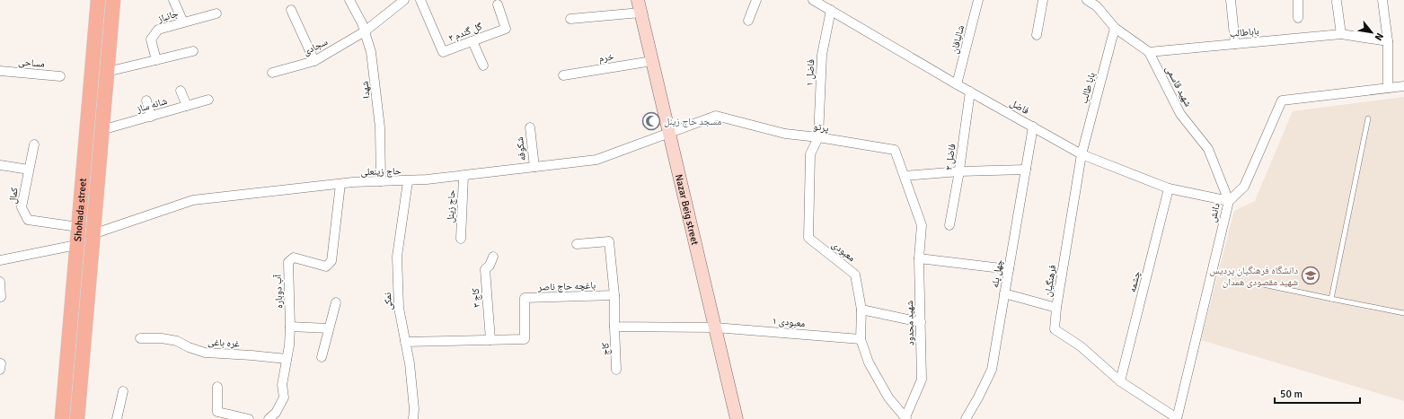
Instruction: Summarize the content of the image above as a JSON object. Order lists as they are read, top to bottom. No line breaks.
{"streets":{"main road":["Shohada street"],"street":["جانباز","گل گندم ۲","باباطالب","شالبافان","سجادی","خرم","مساحی","فاضل ۱","شهید قاسمی","بابا طالب","شهدا","شانه ساز","فاضل","پرتو","شکوفه","فاضل ۲","حاج زینعلی","کمال","حاج زینل","Nazar Beig street","دانش","معبودی","چهل پله","فرهنگیان","چشمه","باغچه حاج ناصر","آب دوباره","کاج ۳","نمکی","معبودی ۱","شهید محدود","غره باغی","کاج"]},"crossings":[["باباطالب","شهید قاسمی"],["شالبافان","فاضل"],["سجادی","شهدا"],["خرم","Nazar Beig street"],["فاضل ۱","فاضل"],["فاضل ۱","پرتو"],["فاضل ۱","معبودی"],["شهید قاسمی","بابا طالب"],["شهید قاسمی","فاضل"],["شهید قاسمی","دانش"],["بابا طالب","فاضل"],["بابا طالب","فرهنگیان"],["شهدا","حاج زینعلی"],["شانه ساز","Shohada street"],["فاضل","فاضل ۲"],["فاضل","دانش"],["فاضل","چهل پله"],["فاضل","فرهنگیان"],["فاضل","چشمه"],["پرتو","حاج زینعلی"],["پرتو","Nazar Beig street"],["پرتو","معبودی"],["پرتو","شهید محدود"],["شکوفه","حاج زینعلی"],["حاج زینعلی","حاج زینل"],["حاج زینعلی","Shohada street"],["حاج زینعلی","Nazar Beig street"],["حاج زینعلی","آب دوباره"],["حاج زینعلی","نمکی"],["کمال","Shohada street"],["Nazar Beig street","معبودی ۱"],["معبودی","معبودی ۱"],["معبودی","شهید محدود"],["فرهنگیان","چشمه"],["باغچه حاج ناصر","کاج ۳"],["باغچه حاج ناصر","نمکی"],["آب دوباره","غره باغی"]],"places":{"mosque":["مسجد حاج زینل"],"school or university":["دانشگاه فرهنگیان پردیس شهید مقصودی همدان"]},"scale_bar":"50 m","north":"bottom right"}
